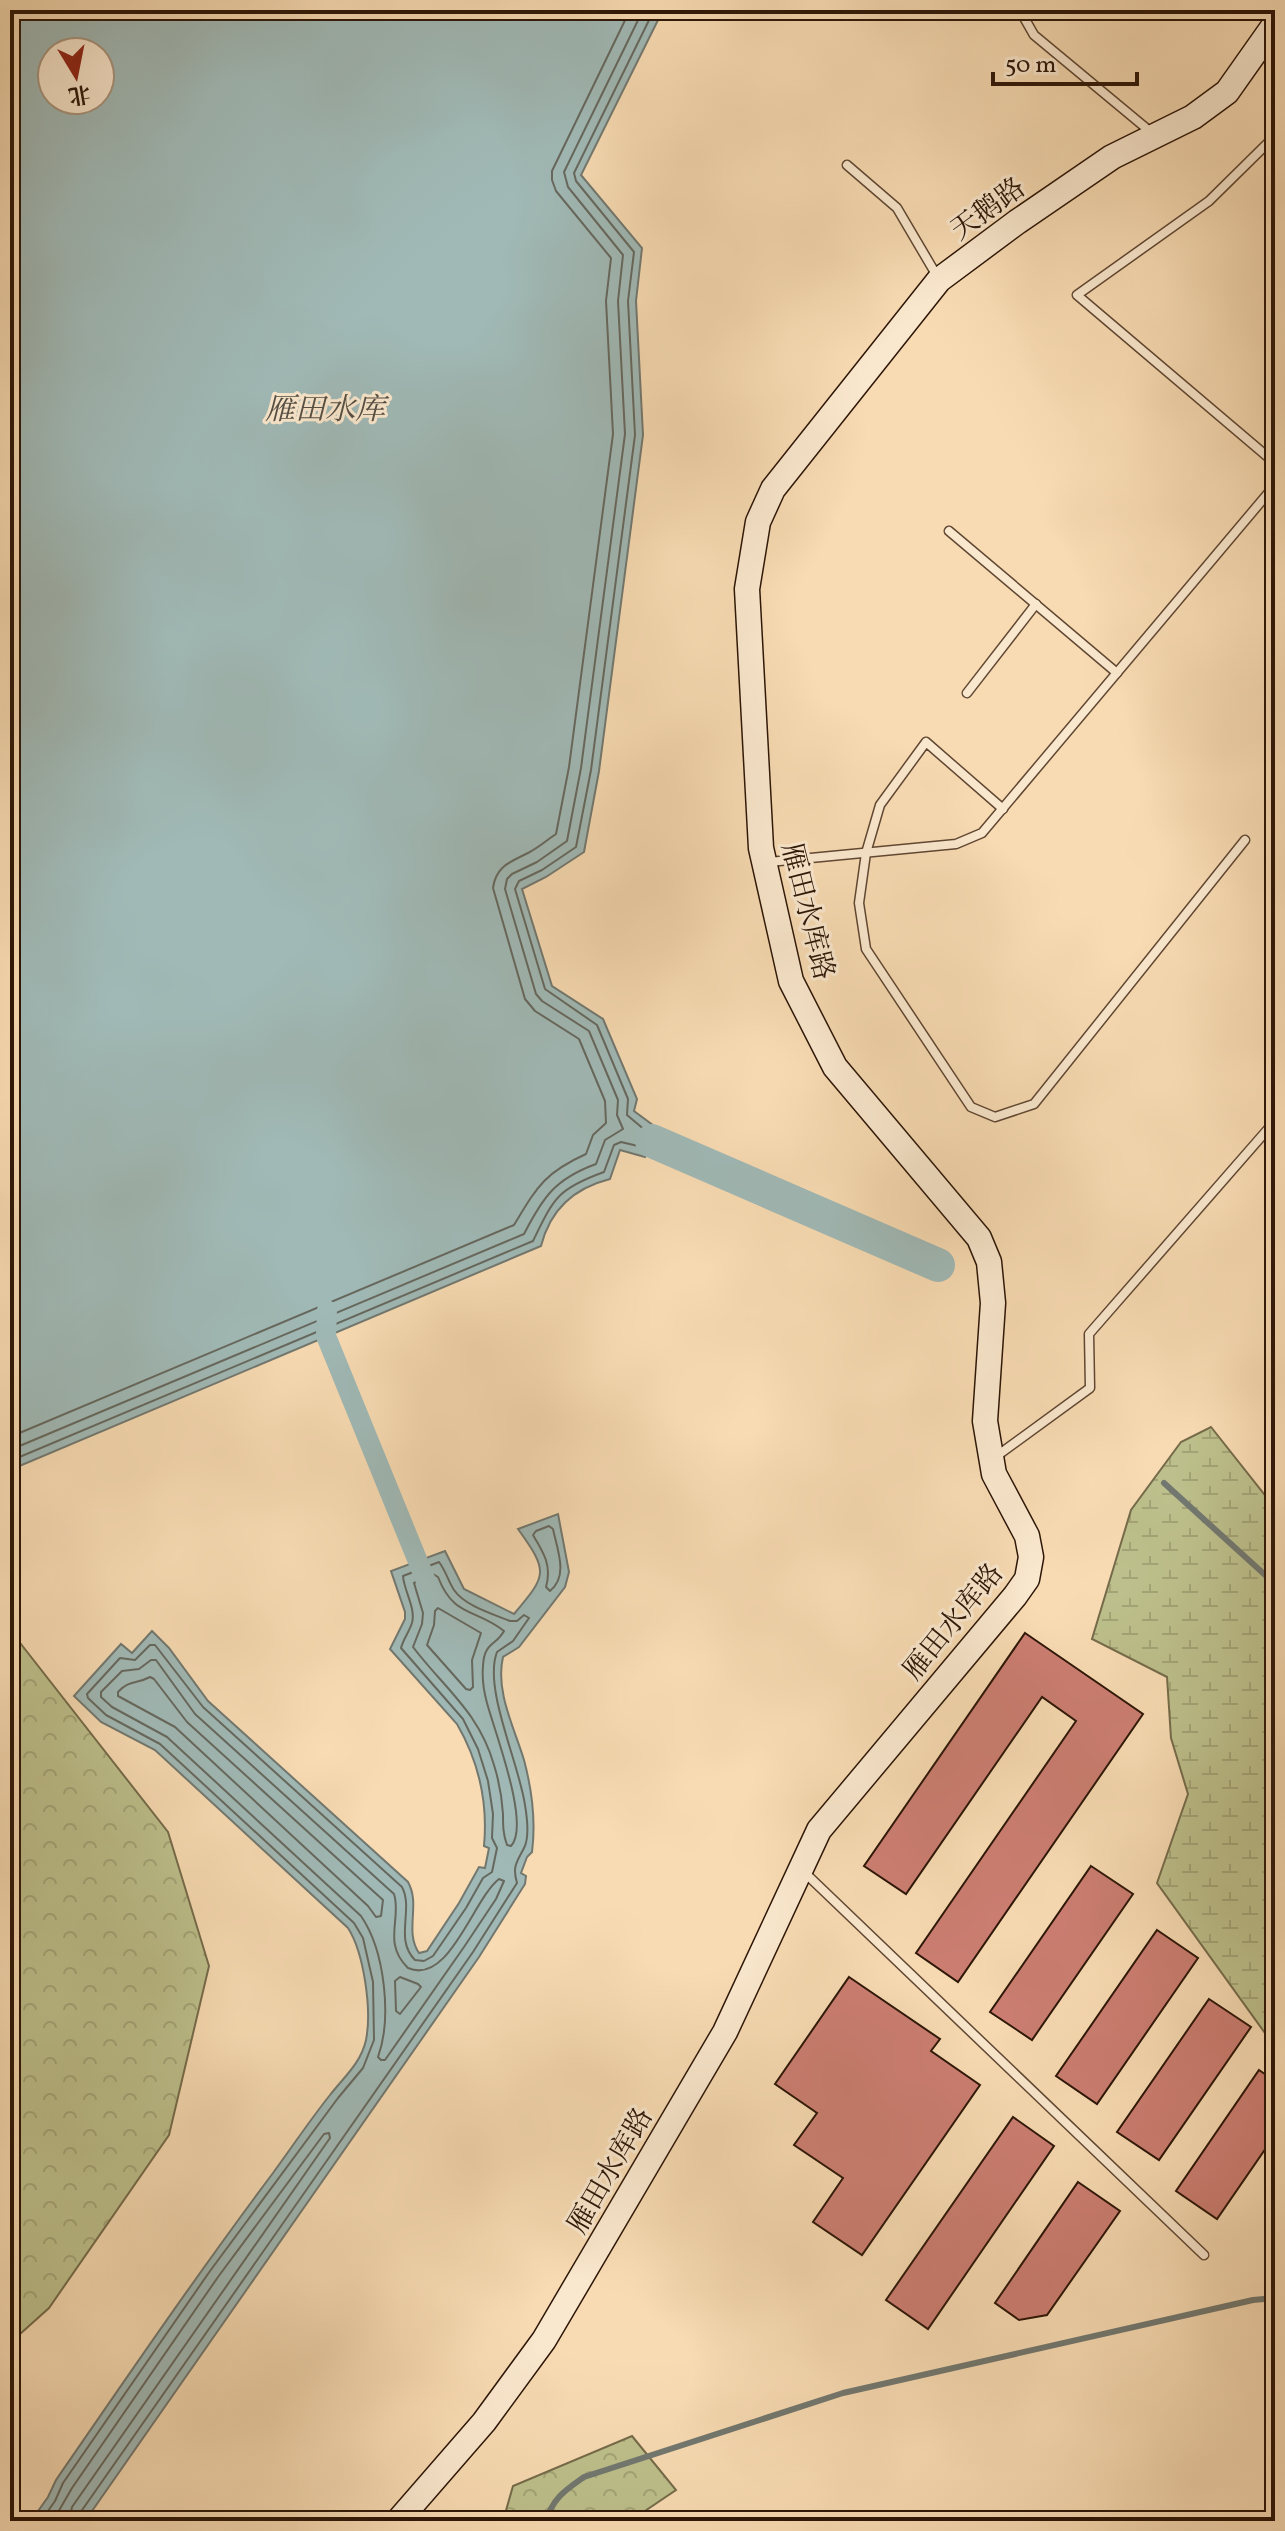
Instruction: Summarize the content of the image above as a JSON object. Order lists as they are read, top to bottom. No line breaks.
{"streets":{"main road":["天鹅路","雁田水库路"]},"crossings":[["天鹅路","雁田水库路"]],"water":["雁田水库"],"scale_bar":"50 m","north":"bottom"}
